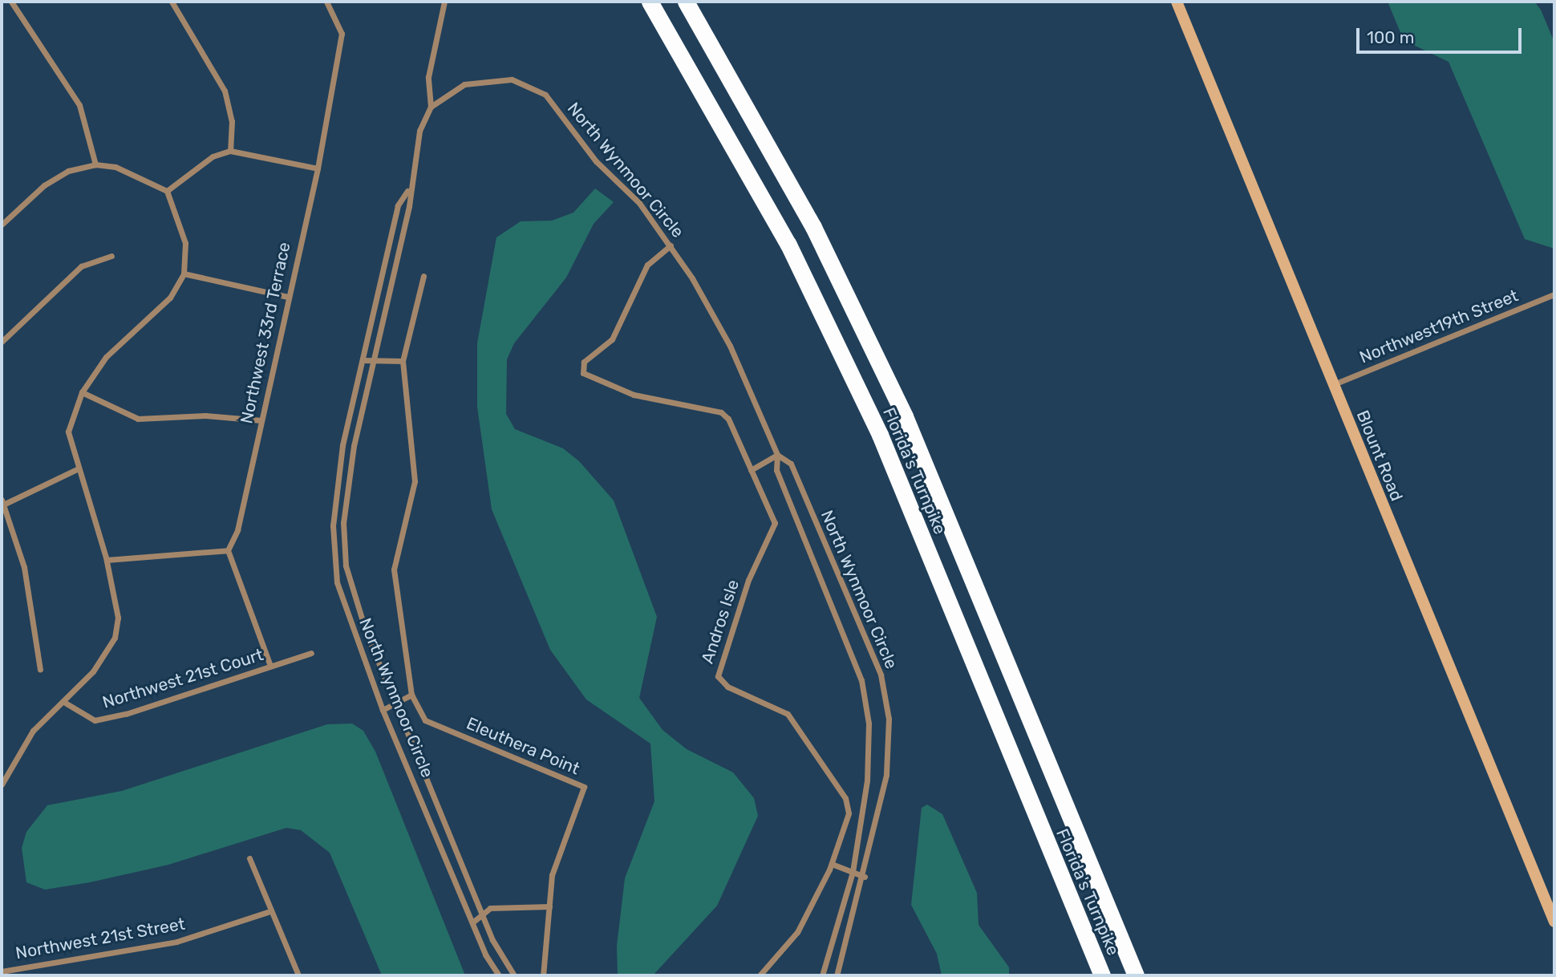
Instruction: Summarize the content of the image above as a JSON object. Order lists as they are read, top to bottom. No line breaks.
{"streets":{"highway":["Florida's Turnpike"],"street":["North Wynmoor Circle","Northwest19th Street","Northwest 33rd Terrace","Blount Road","Andros Isle","Northwest 21st Court","Eleuthera Point","Northwest 21st Street"]},"crossings":[["North Wynmoor Circle","Andros Isle"],["Northwest19th Street","Blount Road"]],"scale_bar":"100 m"}
